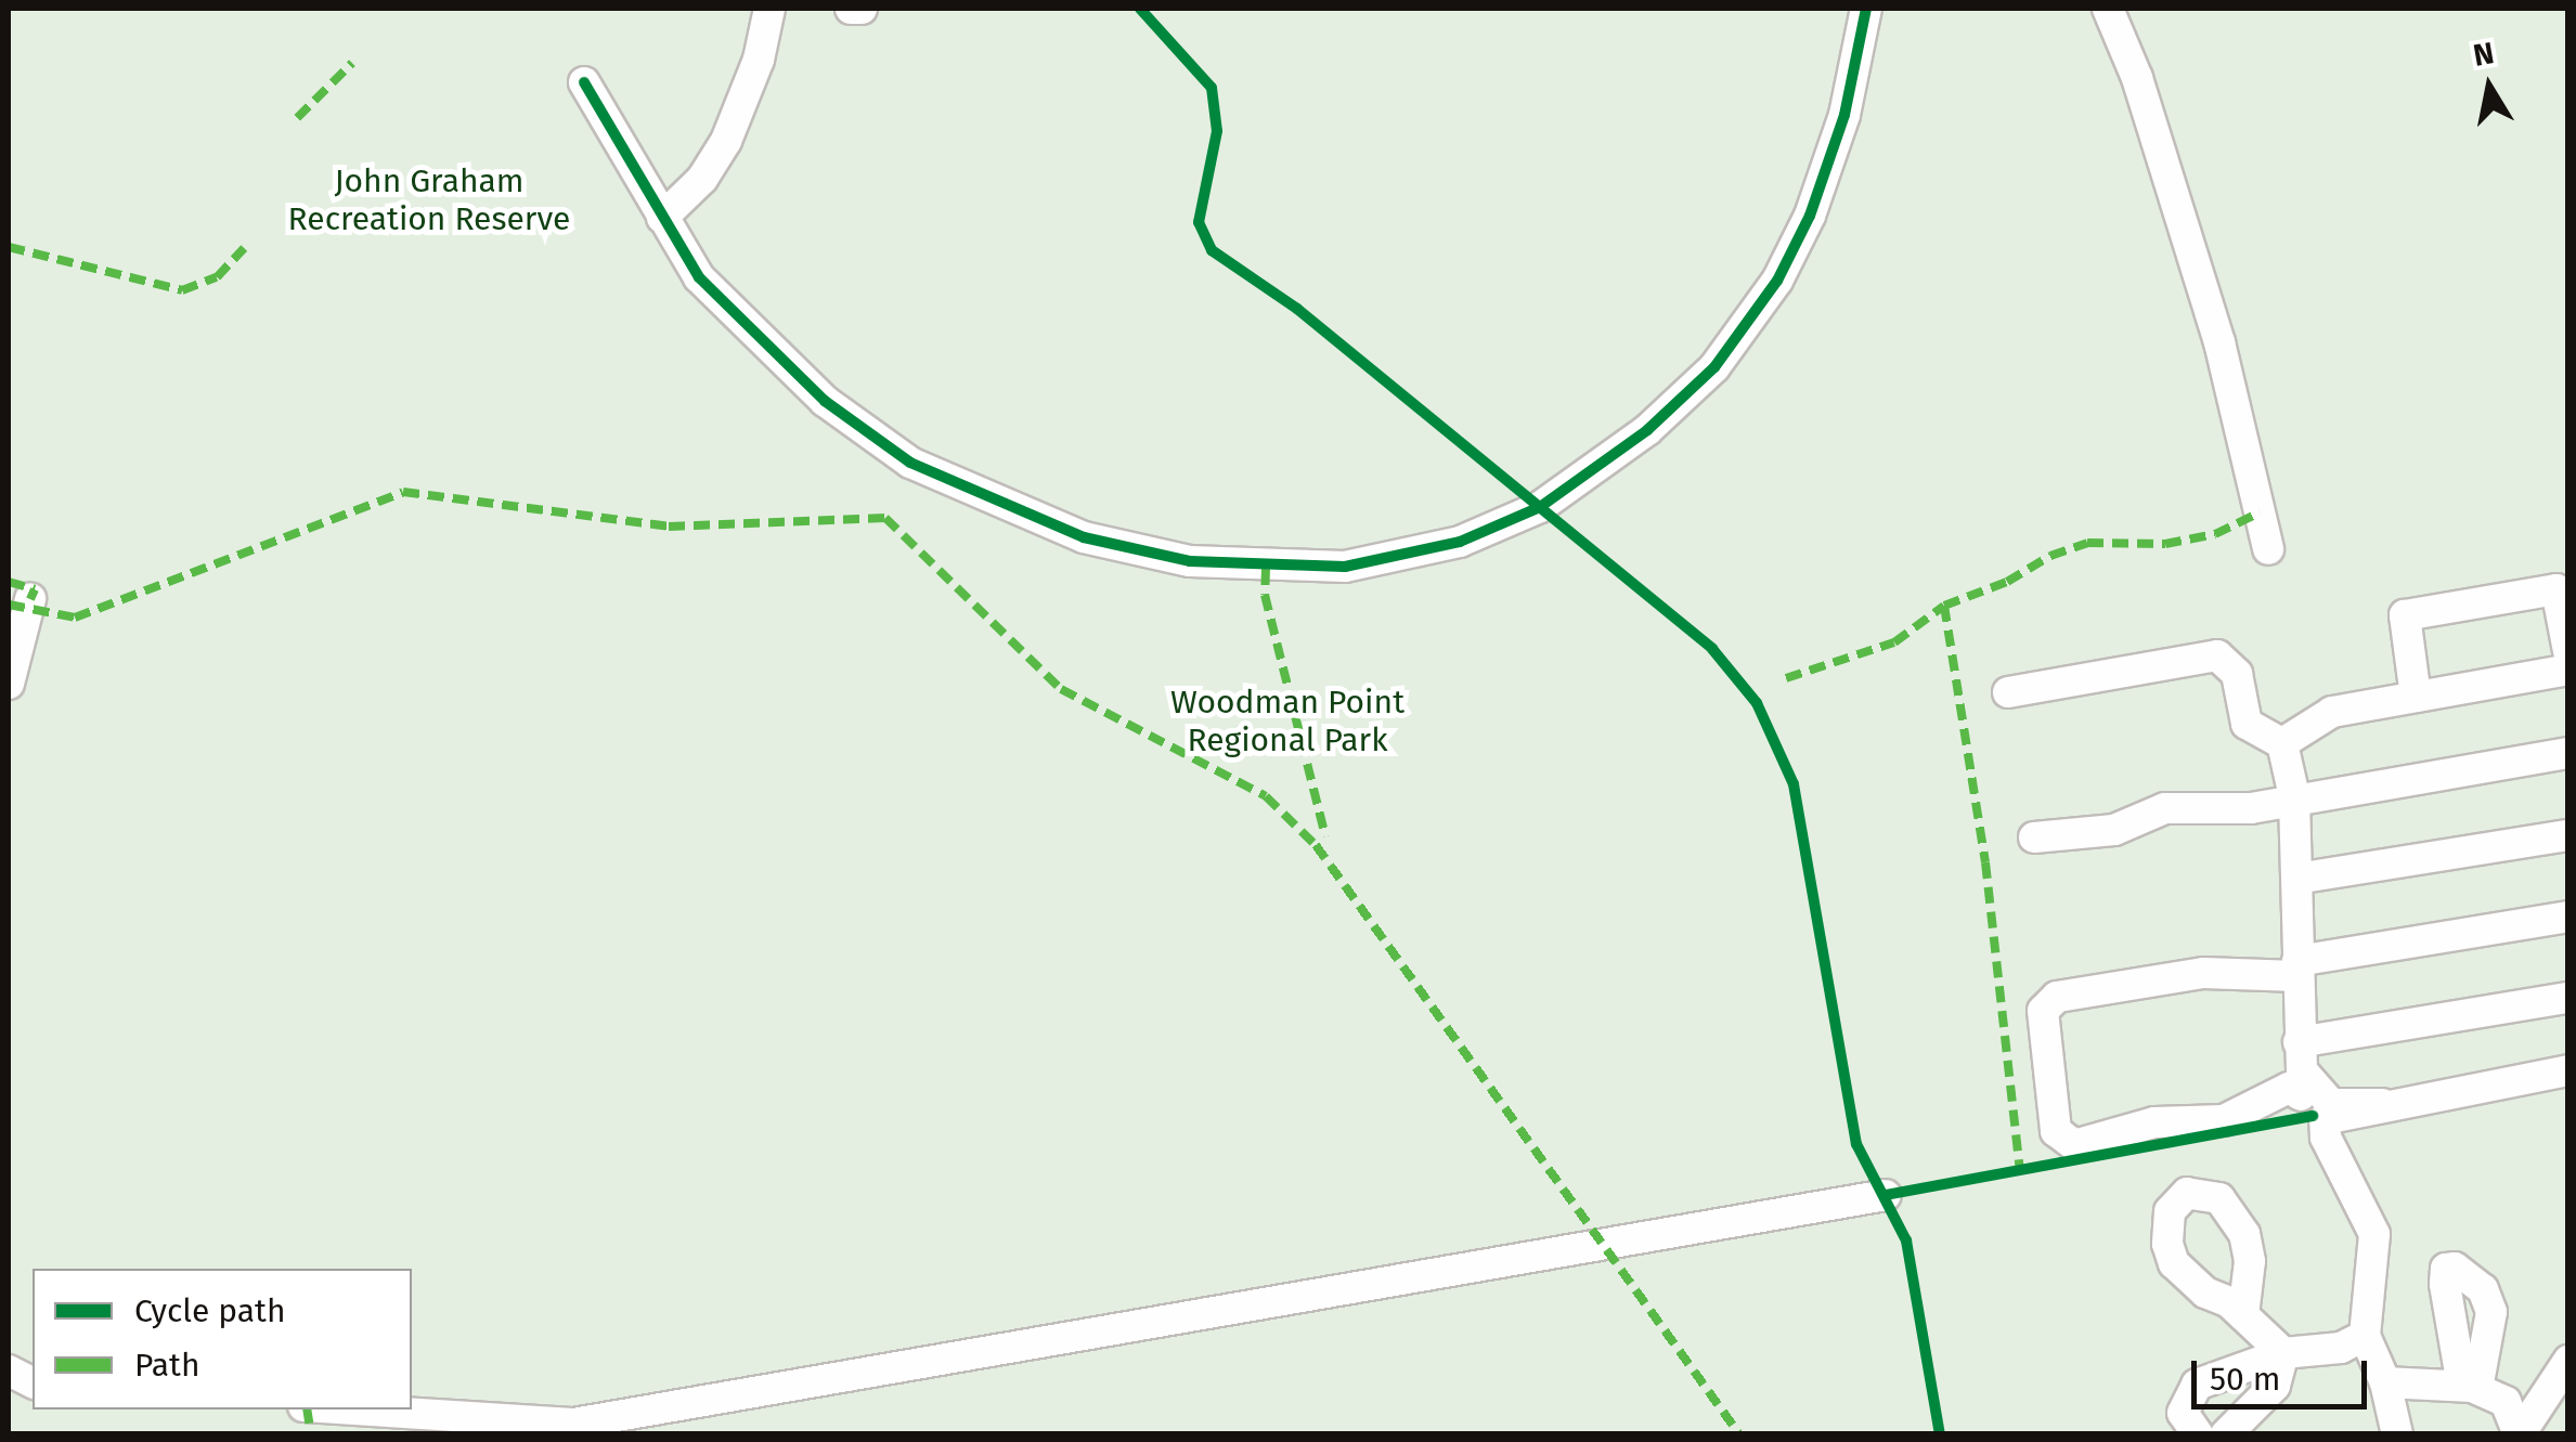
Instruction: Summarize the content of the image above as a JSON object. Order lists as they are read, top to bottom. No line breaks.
{"parks":["John Graham Recreation Reserve","Woodman Point Regional Park"],"legend":["Cycle path","Path"],"scale_bar":"50 m","north":"top"}
